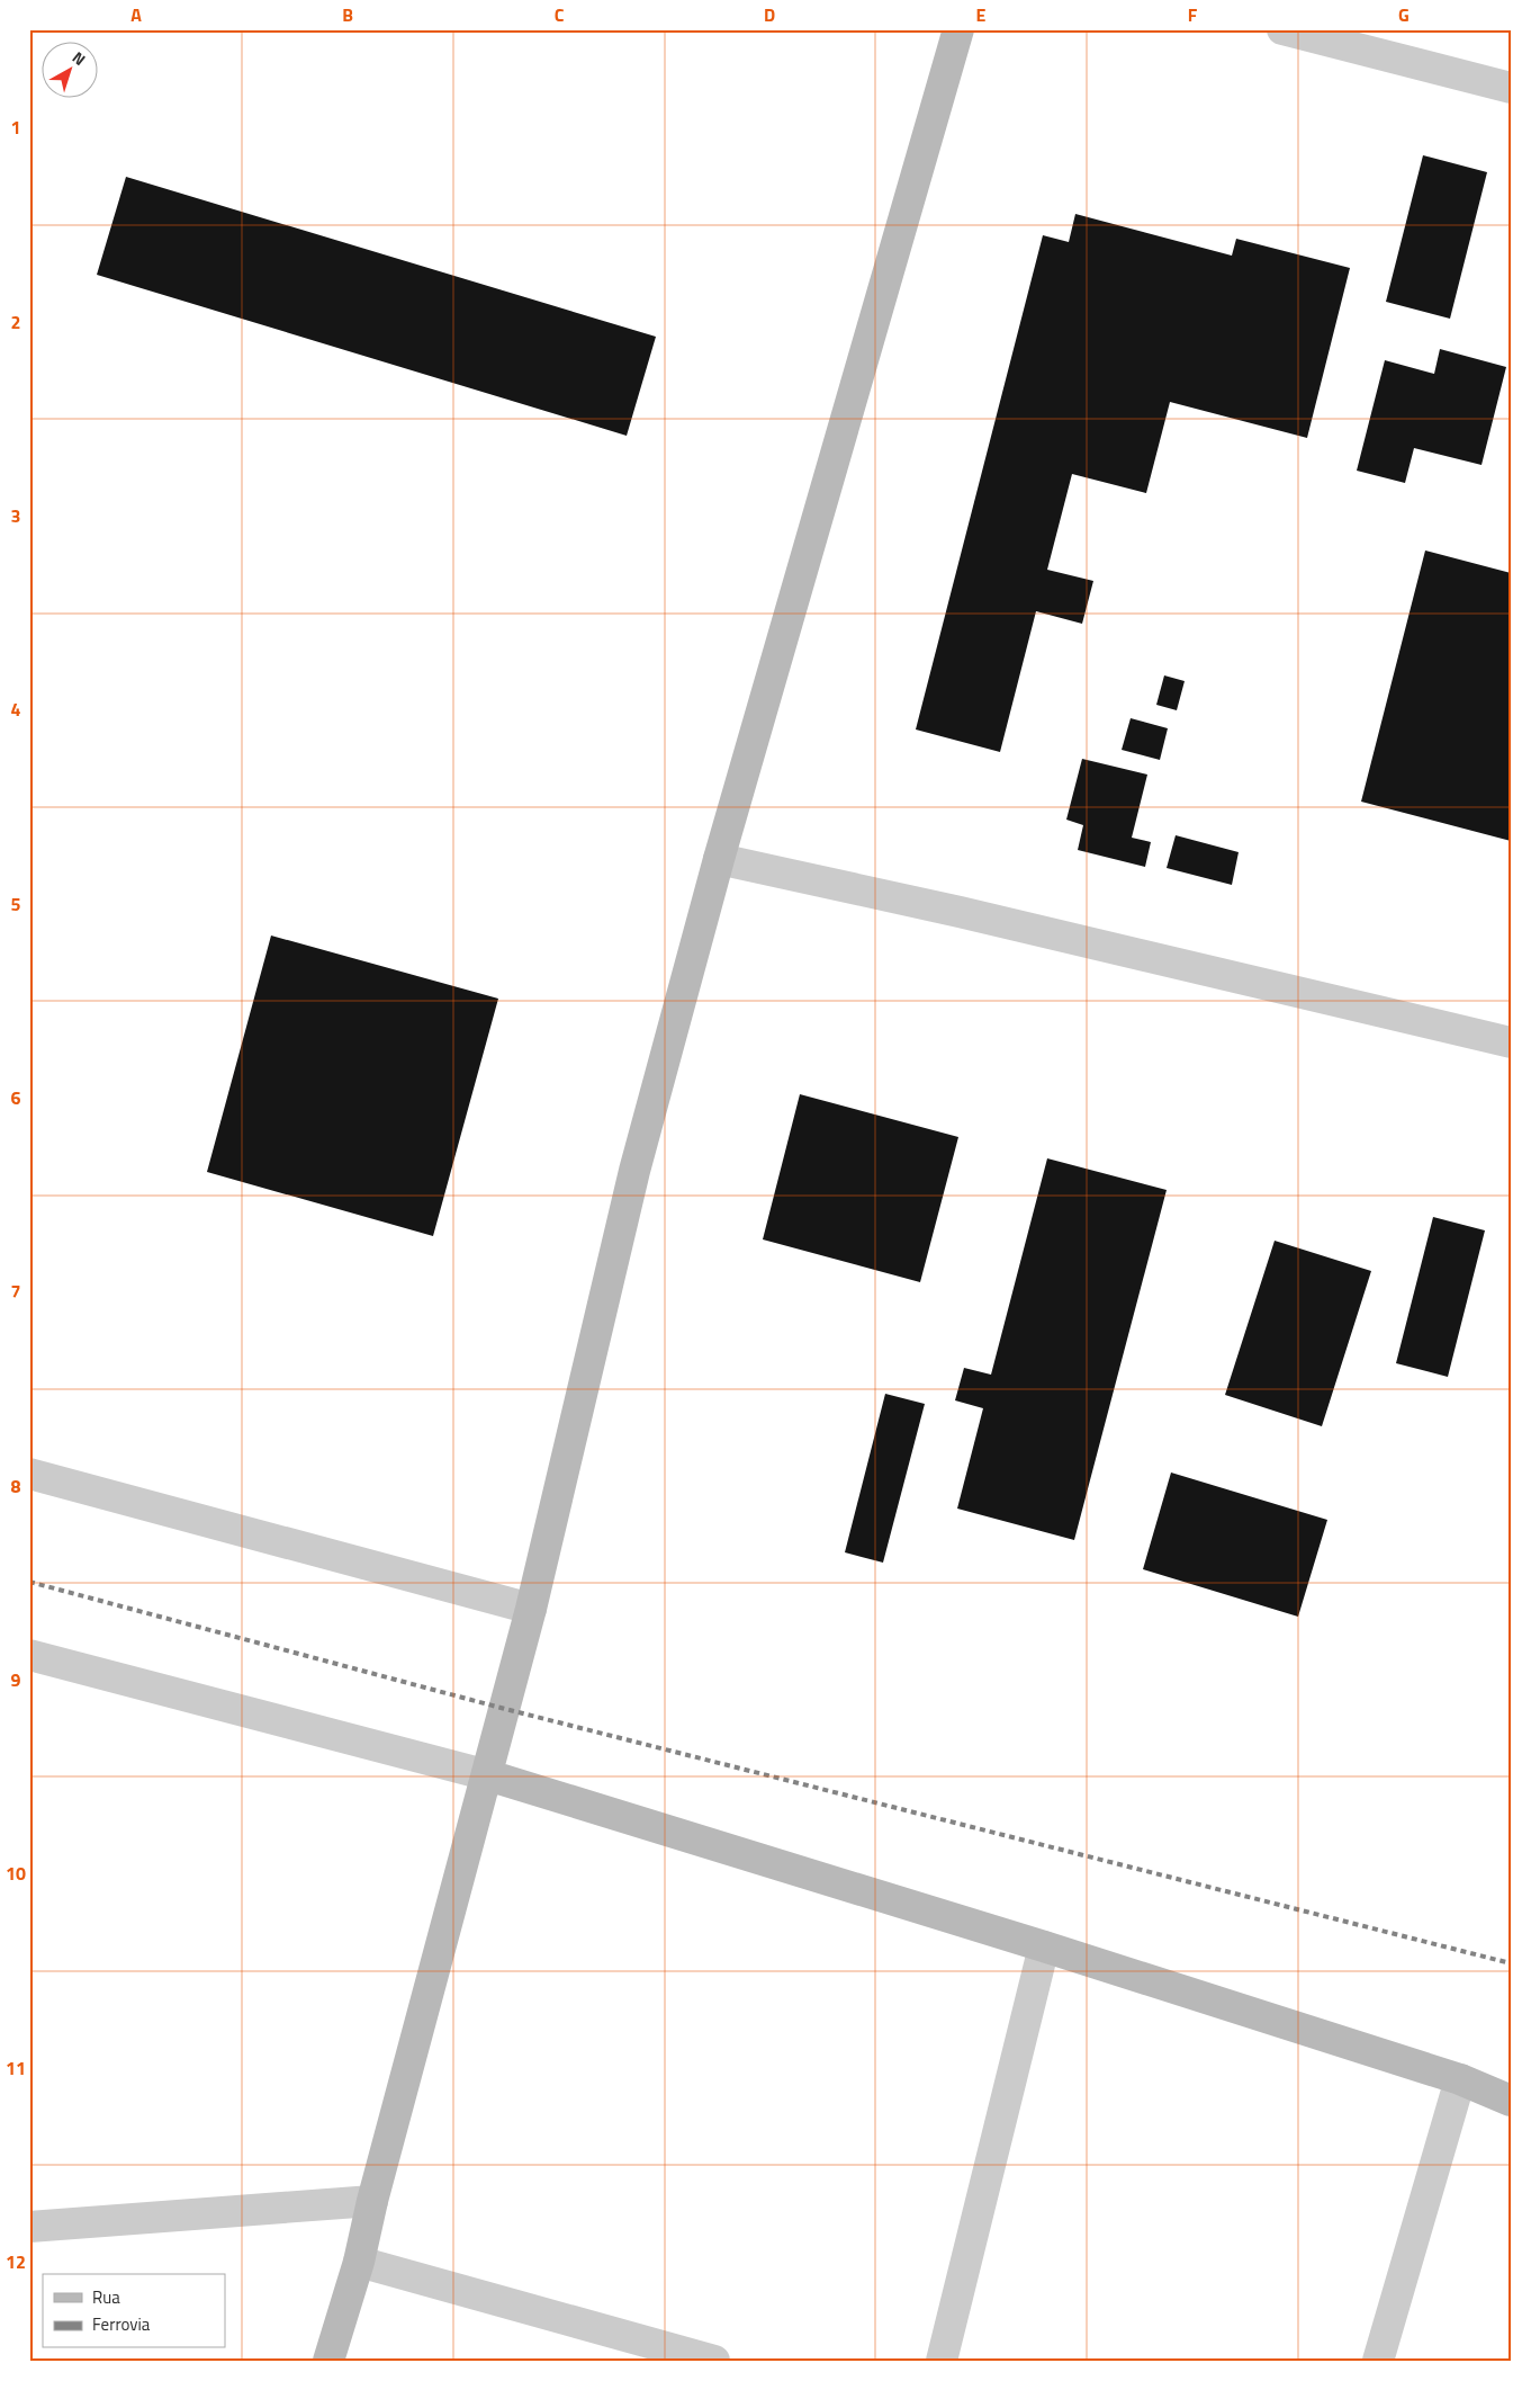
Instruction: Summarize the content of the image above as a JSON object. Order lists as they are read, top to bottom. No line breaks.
{"legend":["Rua","Ferrovia"],"north":"top right","grid":{"columns":["A","B","C","D","E","F","G"],"rows":["1","2","3","4","5","6","7","8","9","10","11","12"]}}
